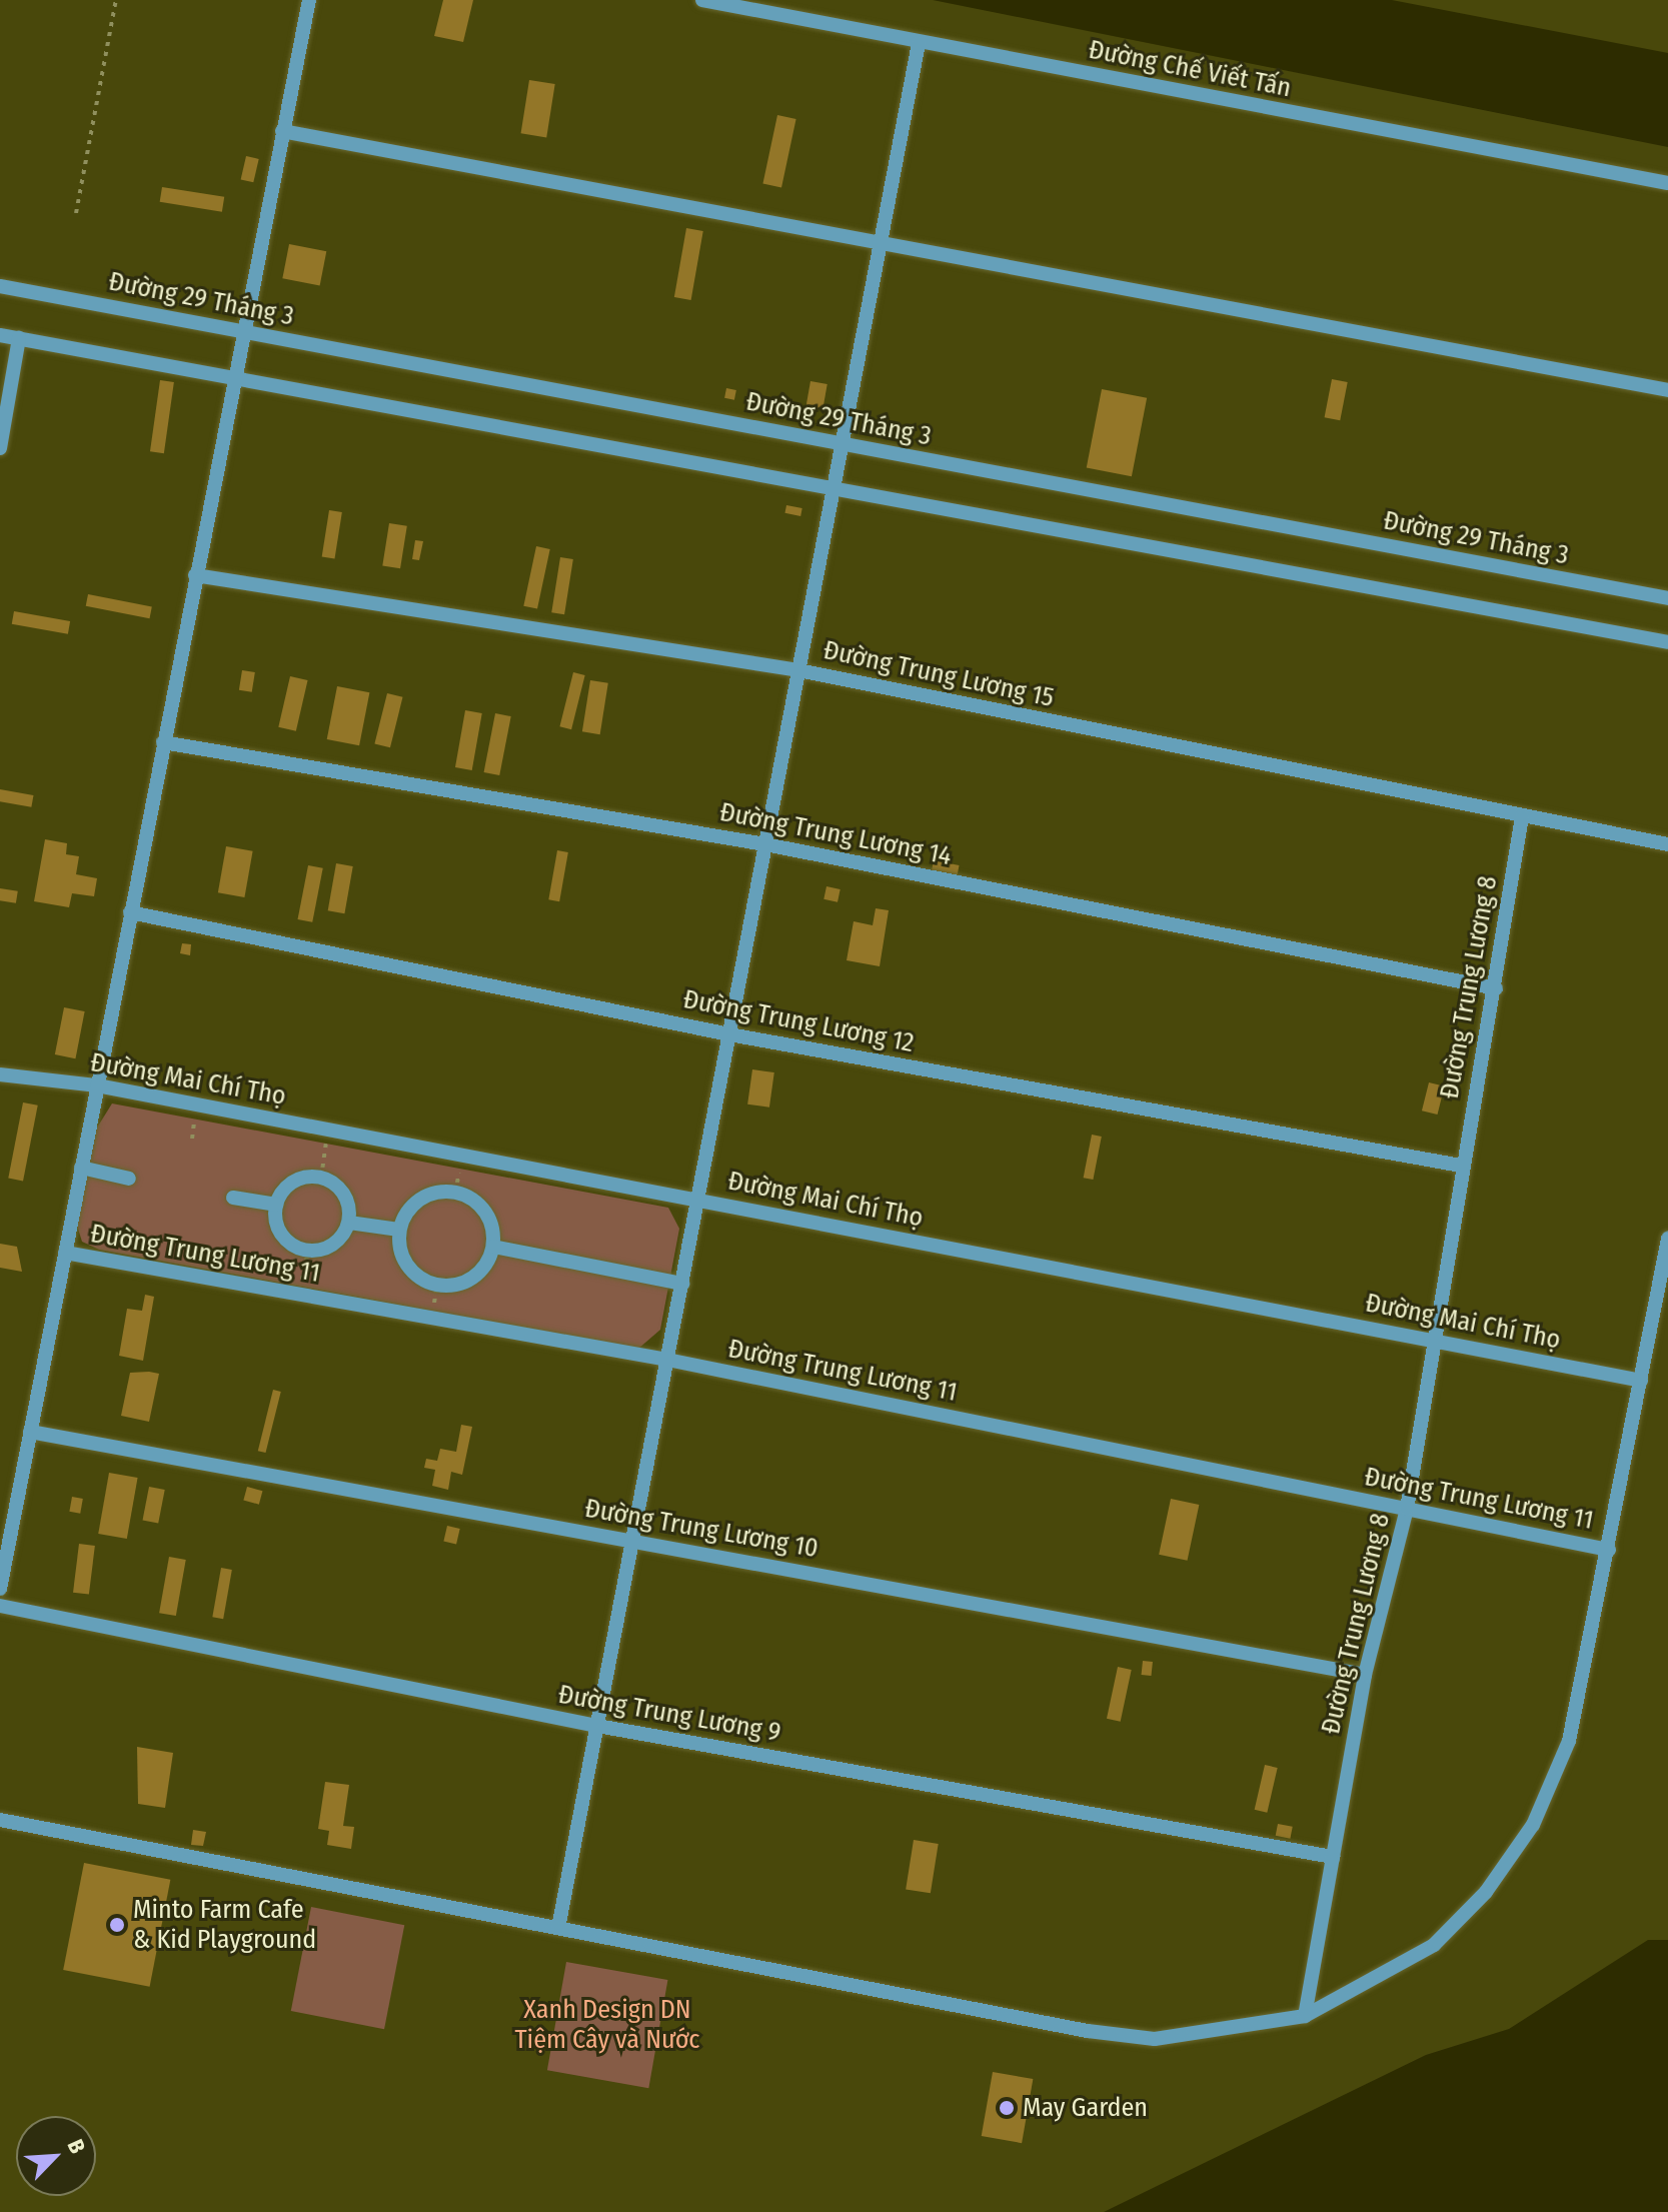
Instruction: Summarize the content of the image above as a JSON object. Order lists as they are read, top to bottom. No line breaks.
{"streets":{"street":["Đường Chế Viết Tấn","Đường 29 Tháng 3","Đường Trung Lương 15","Đường Trung Lương 14","Đường Trung Lương 8","Đường Trung Lương 12","Đường Mai Chí Thọ","Đường Trung Lương 11","Đường Trung Lương 10","Đường Trung Lương 9"]},"crossings":[["Đường Trung Lương 15","Đường Trung Lương 8"],["Đường Trung Lương 14","Đường Trung Lương 8"],["Đường Trung Lương 8","Đường Trung Lương 12"],["Đường Trung Lương 8","Đường Mai Chí Thọ"],["Đường Trung Lương 8","Đường Trung Lương 11"],["Đường Trung Lương 8","Đường Trung Lương 10"],["Đường Trung Lương 8","Đường Trung Lương 9"]],"parks":["Xanh Design DN Tiệm Cây và Nước"],"places":["Minto Farm Cafe & Kid Playground","May Garden"],"north":"top right"}
